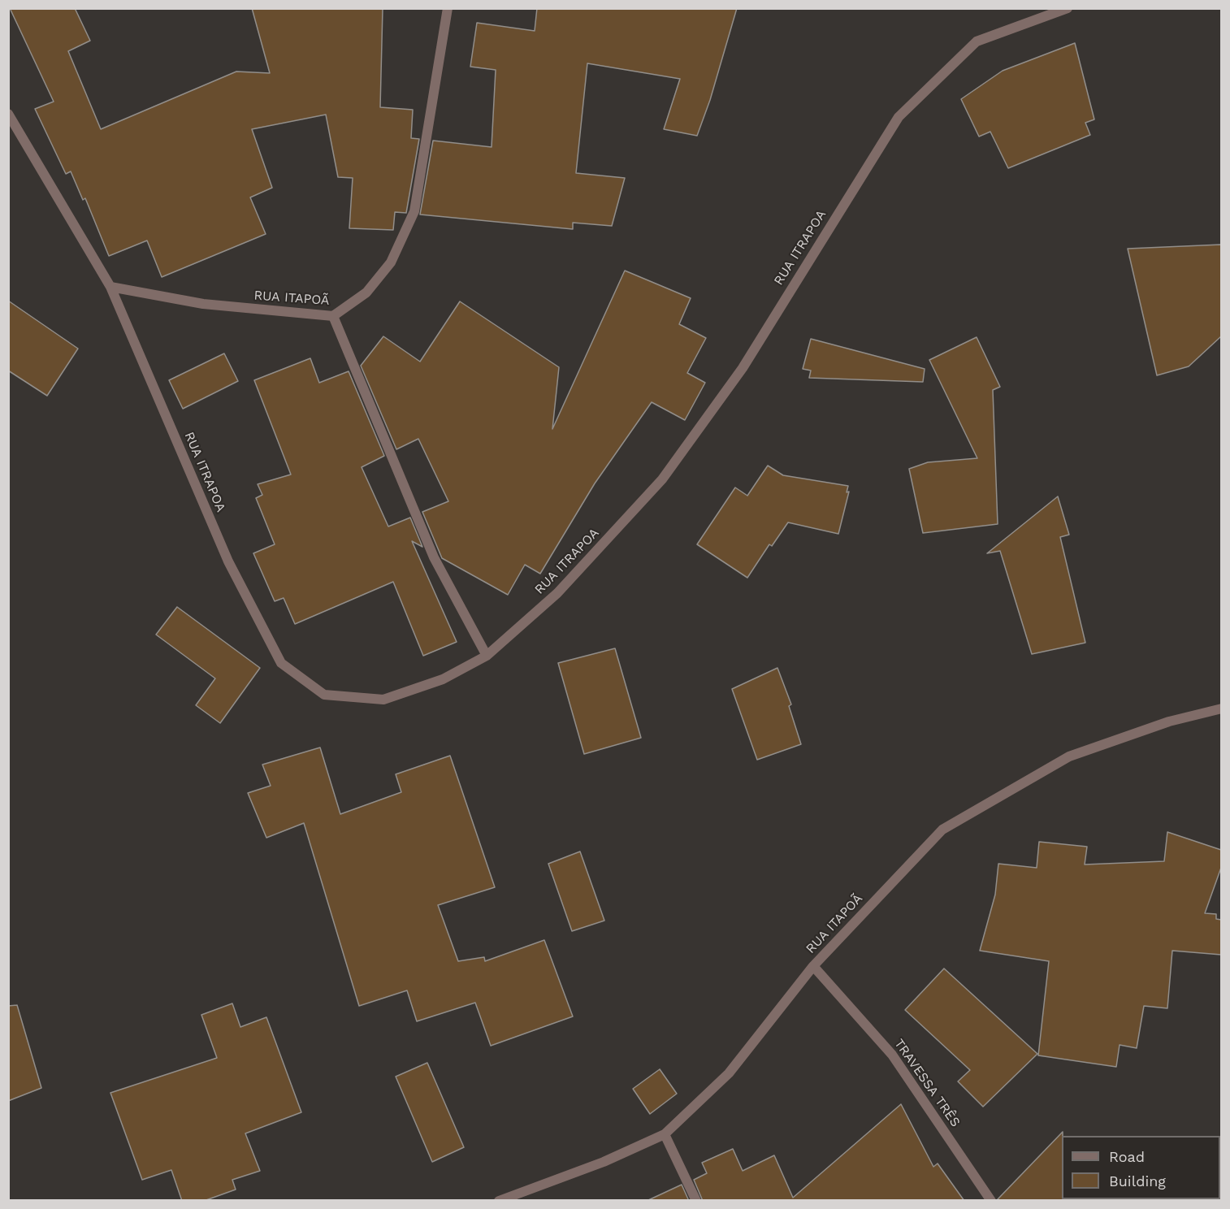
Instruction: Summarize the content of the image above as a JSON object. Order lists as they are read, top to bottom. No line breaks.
{"streets":{"street":["RUA ITRAPOA","RUA ITAPOÃ","TRAVESSA TRÊS"]},"crossings":[["RUA ITRAPOA","RUA ITAPOÃ"],["RUA ITAPOÃ","TRAVESSA TRÊS"]],"legend":["Road","Building"]}
